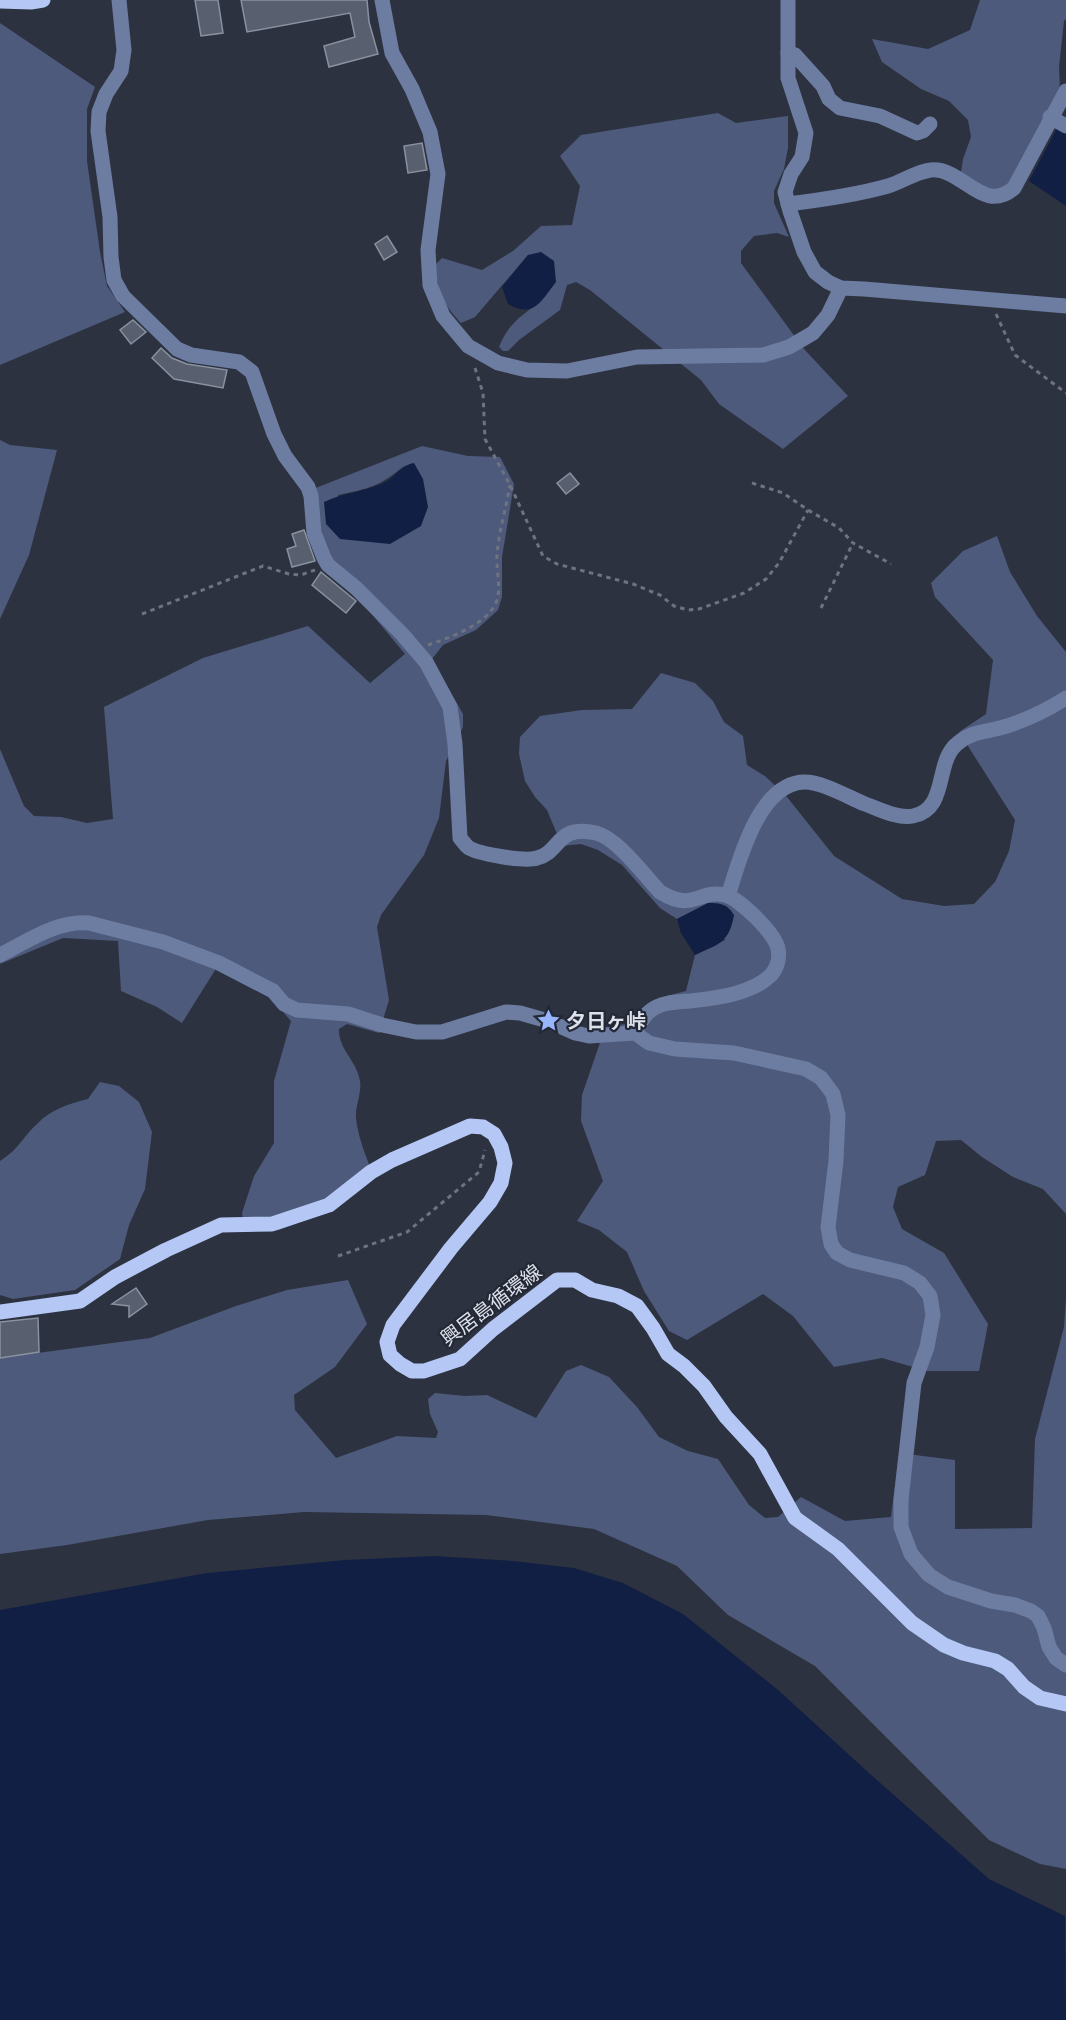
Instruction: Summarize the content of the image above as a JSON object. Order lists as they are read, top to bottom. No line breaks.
{"streets":{"main road":["興居島循環線"]},"places":{"place":["夕日ヶ峠"]}}
